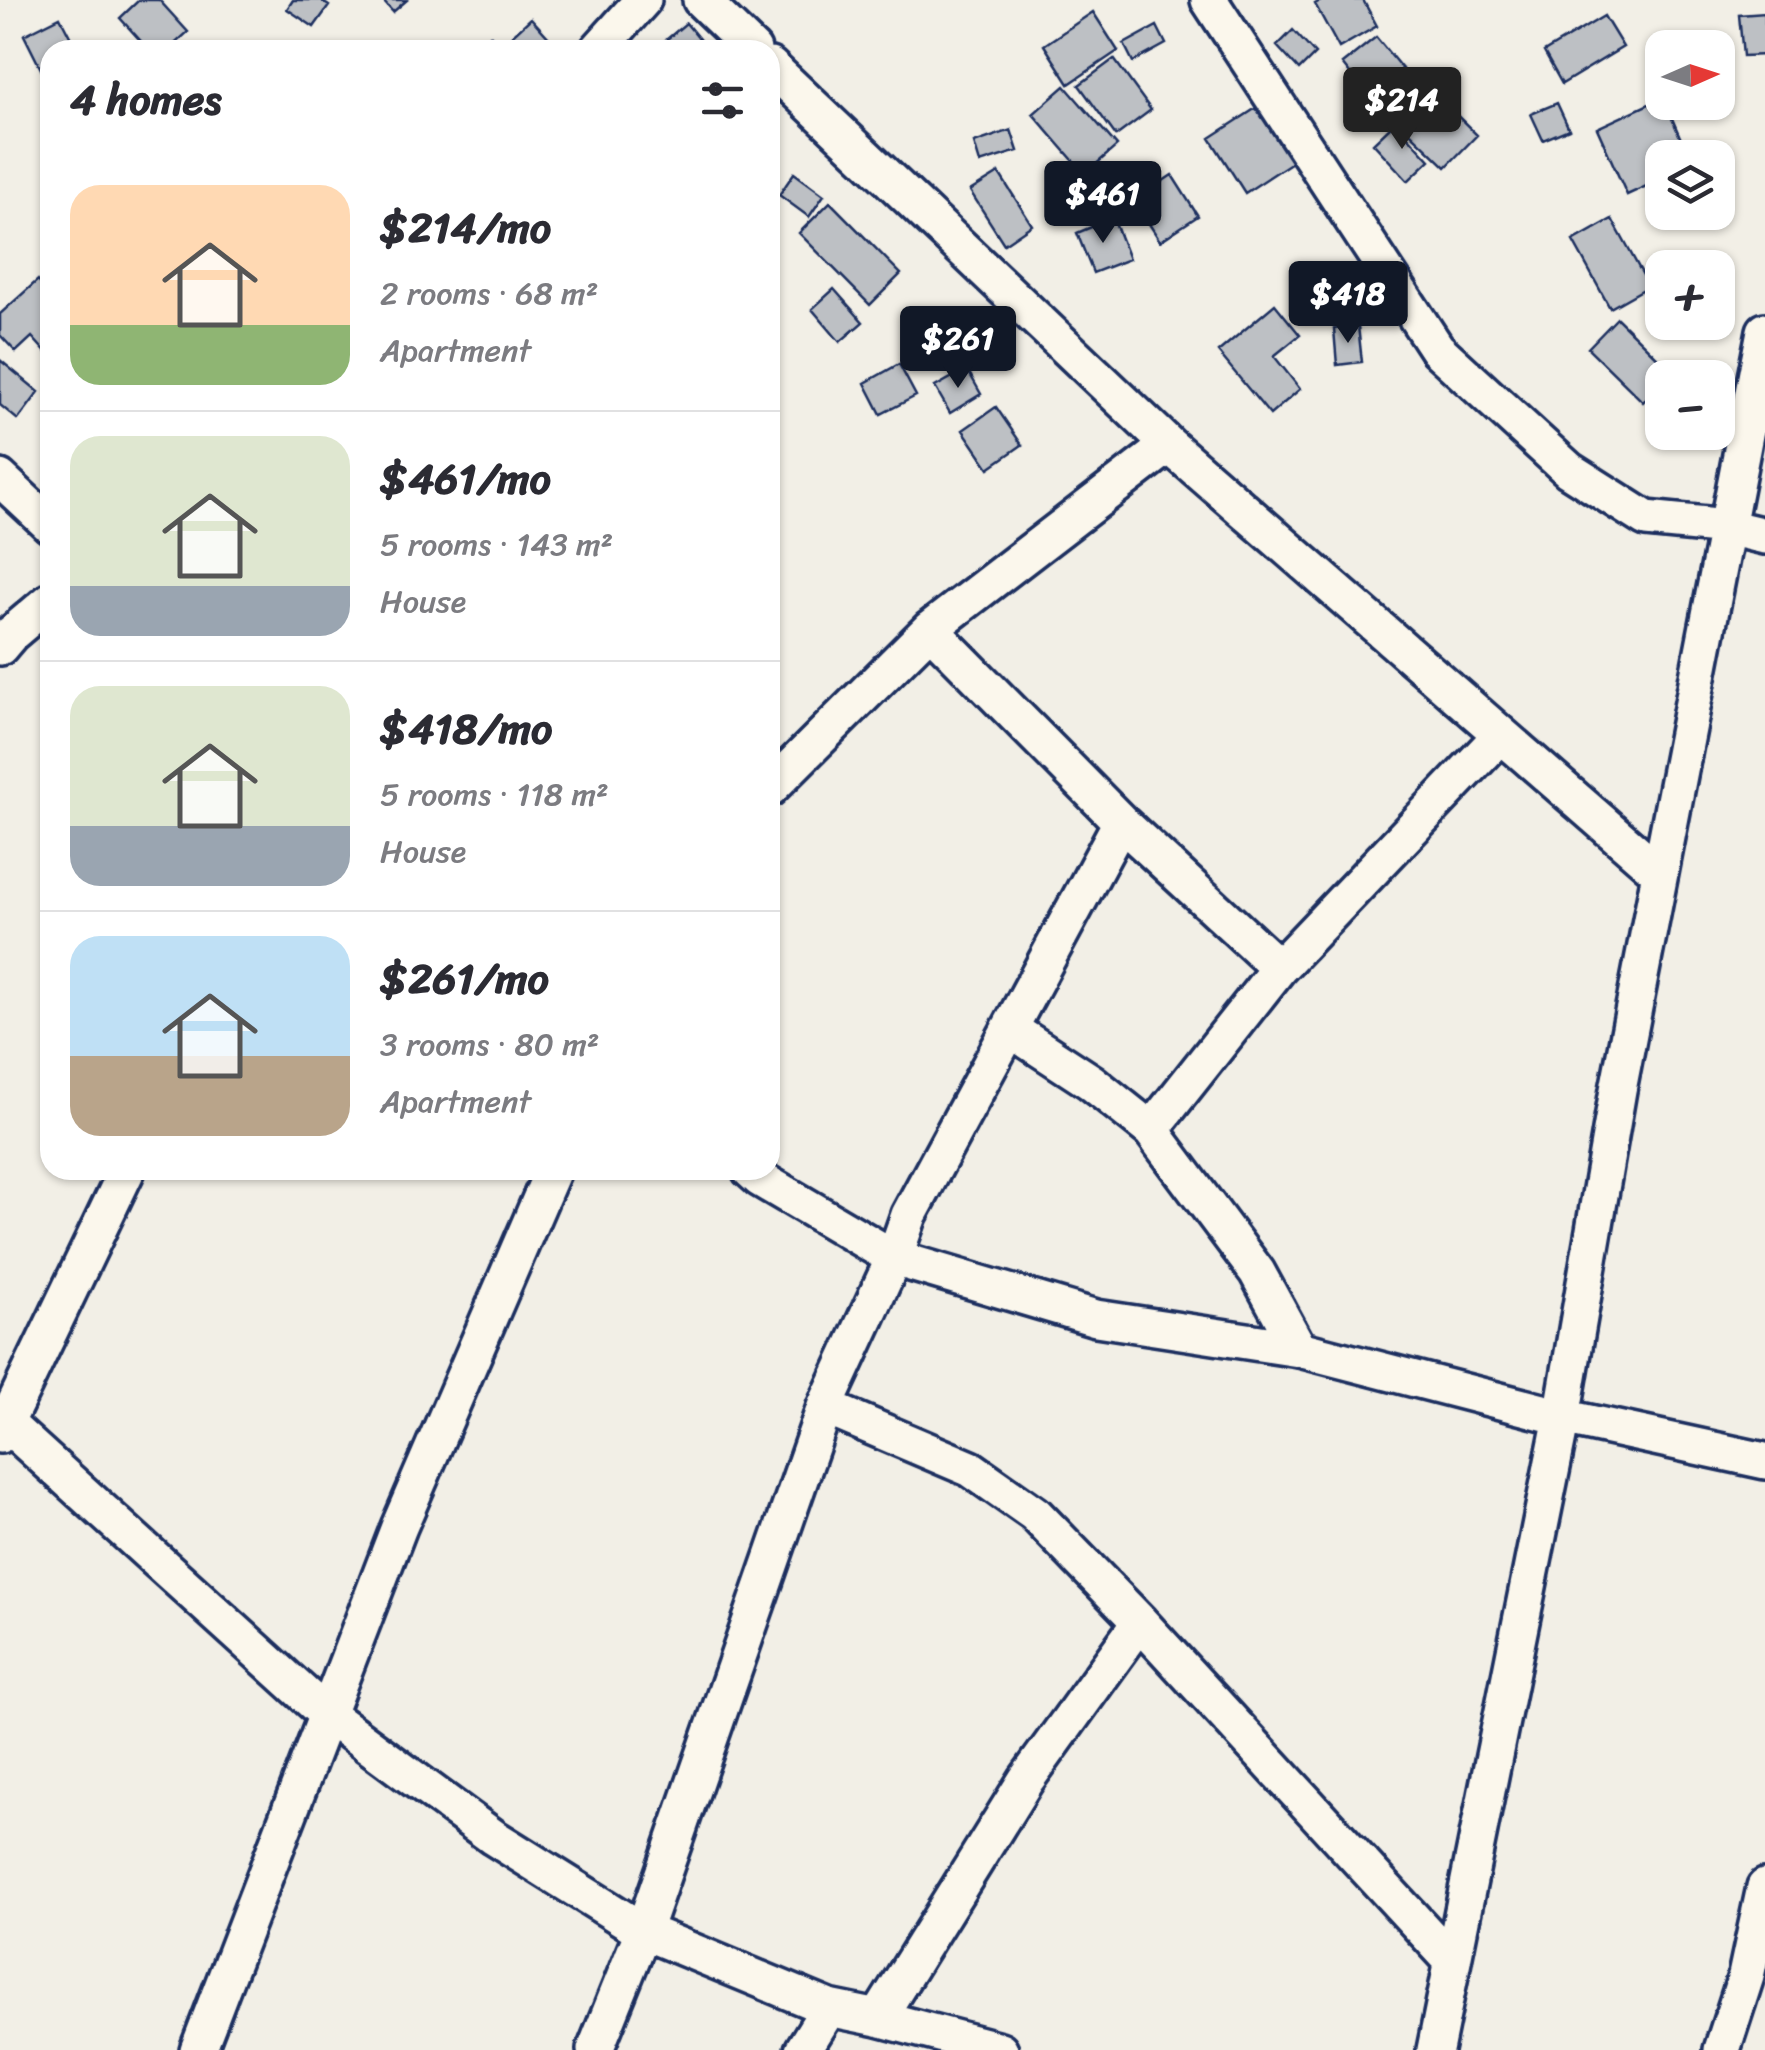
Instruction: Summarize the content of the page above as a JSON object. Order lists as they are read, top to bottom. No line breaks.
{"north":"right","page":{"map_buttons":["+","−"],"heading":"4 homes","price":["$214","$461","$418","$261"],"list":[{"name":"$214/mo","note":"2 rooms · 68 m² · Apartment"},{"name":"$461/mo","note":"5 rooms · 143 m² · House"},{"name":"$418/mo","note":"5 rooms · 118 m² · House"},{"name":"$261/mo","note":"3 rooms · 80 m² · Apartment"}]}}
